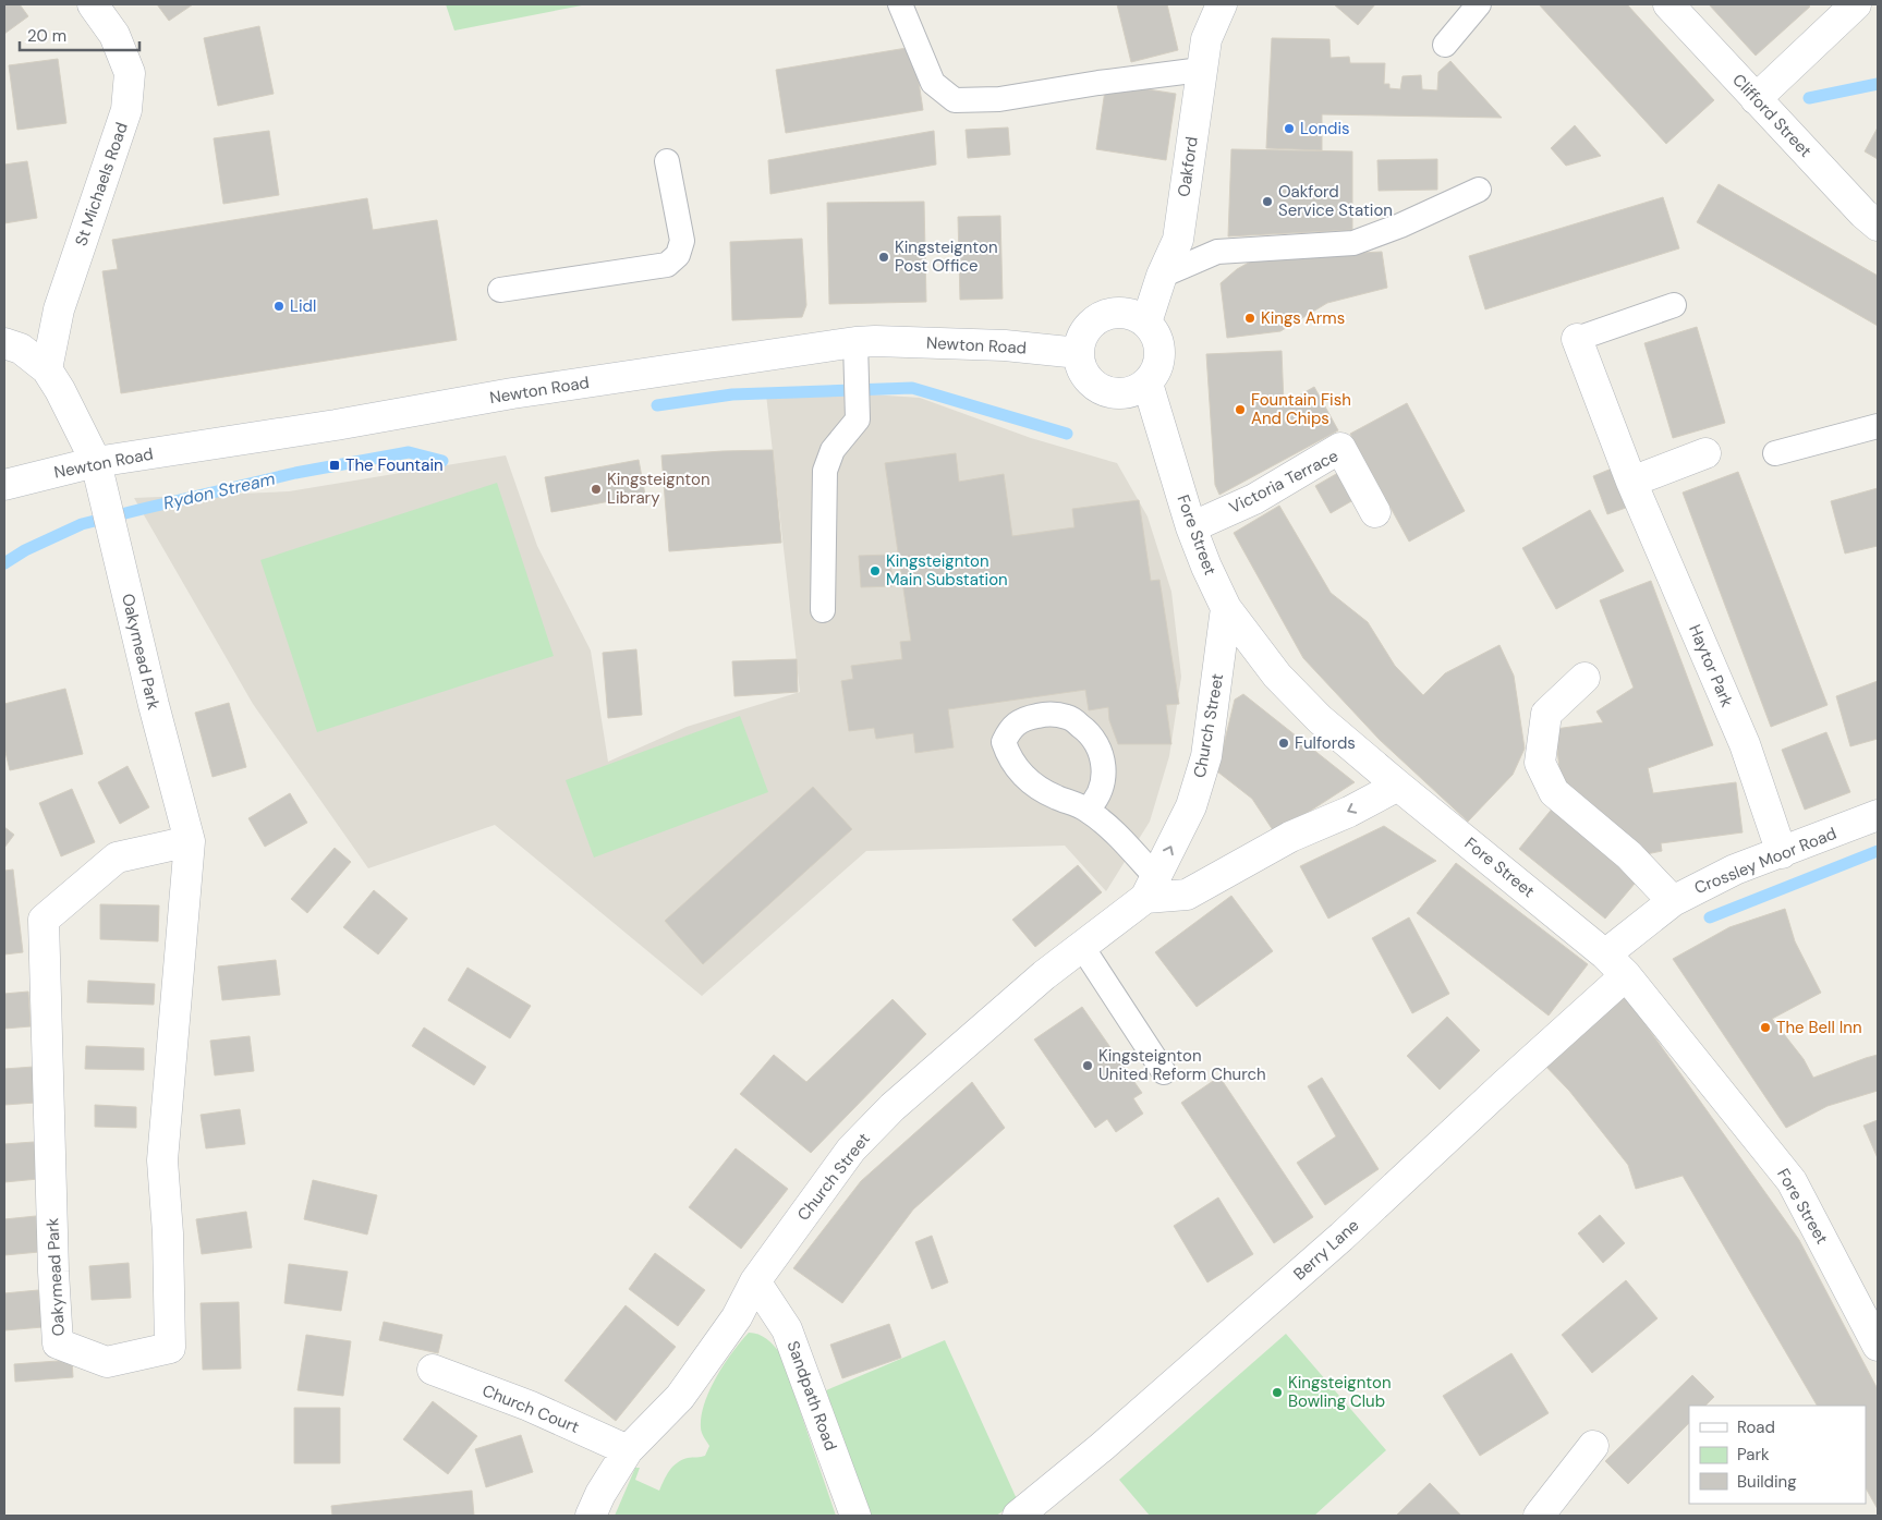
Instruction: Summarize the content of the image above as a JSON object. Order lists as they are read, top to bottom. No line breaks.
{"streets":{"street":["Clifford Street","Oakford","St Michaels Road","Newton Road","Victoria Terrace","Fore Street","Oakymead Park","Haytor Park","Church Street","Crossley Moor Road","Berry Lane","Sandpath Road","Church Court"]},"crossings":[["Oakford","Newton Road"],["Oakford","Fore Street"],["St Michaels Road","Oakymead Park"],["Newton Road","Fore Street"],["Newton Road","Oakymead Park"],["Victoria Terrace","Fore Street"],["Fore Street","Church Street"],["Fore Street","Crossley Moor Road"],["Fore Street","Berry Lane"],["Haytor Park","Crossley Moor Road"],["Church Street","Sandpath Road"],["Church Street","Church Court"]],"water":["Rydon Stream"],"places":{"other":["Londis","Oakford Service Station","Kingsteignton Post Office","Lidl","Kings Arms","Fountain Fish And Chips","Kingsteignton Library","Kingsteignton Main Substation","Fulfords","The Bell Inn","Kingsteignton United Reform Church","Kingsteignton Bowling Club"],"transit":["The Fountain"]},"legend":["Road","Park","Building"],"scale_bar":"20 m"}
